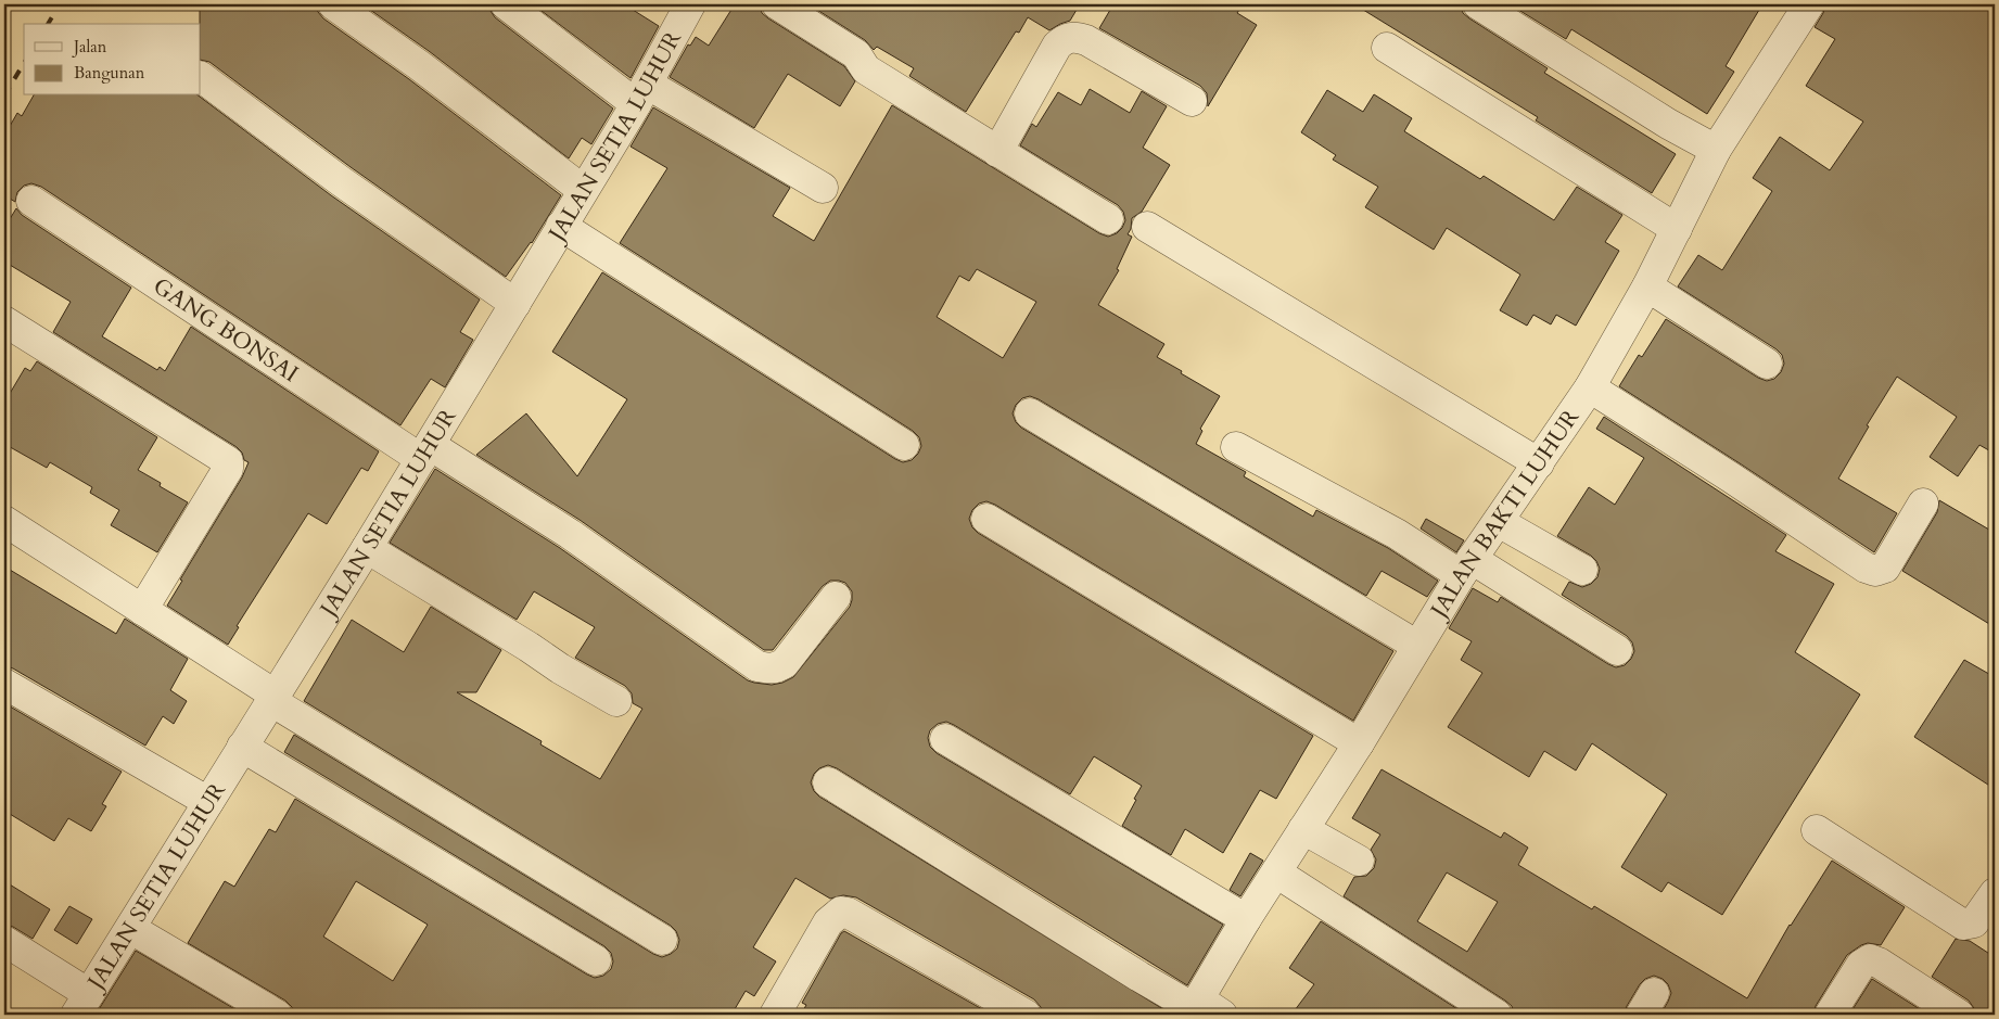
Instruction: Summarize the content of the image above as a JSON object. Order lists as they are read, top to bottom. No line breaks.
{"streets":{"street":["JALAN SETIA LUHUR","GANG BONSAI","JALAN BAKTI LUHUR"]},"crossings":[["JALAN SETIA LUHUR","GANG BONSAI"]],"legend":["Jalan","Bangunan"]}
